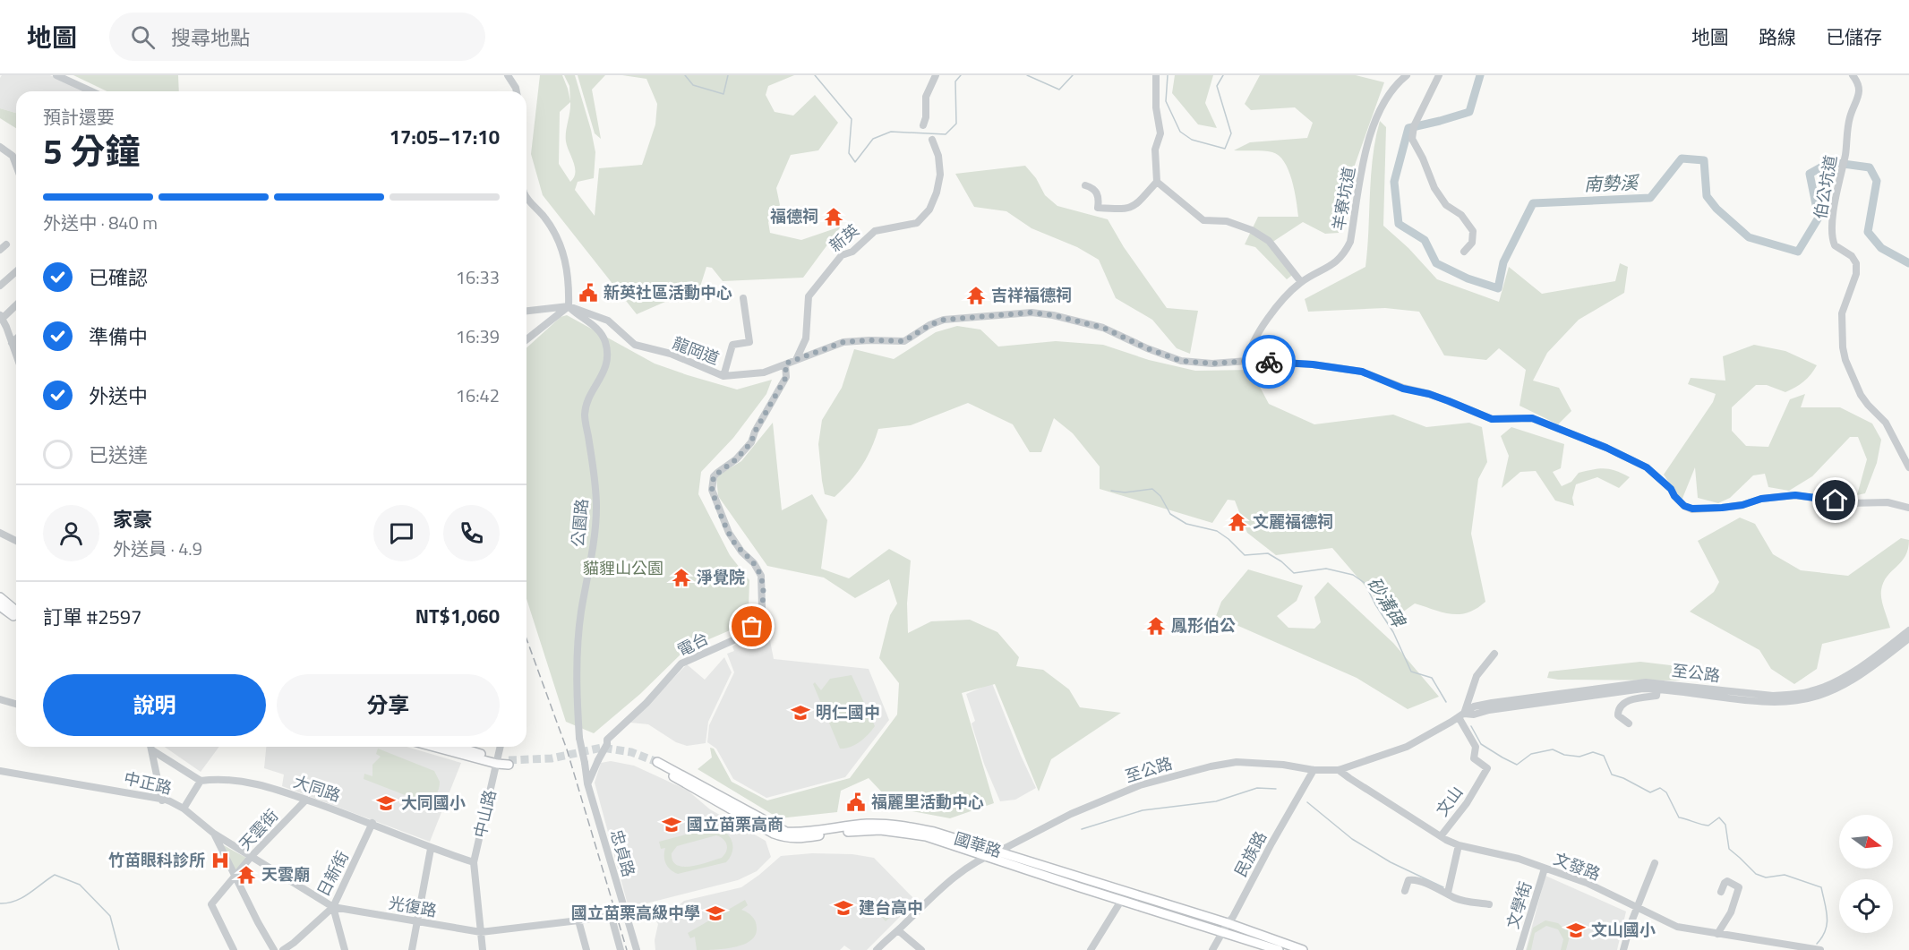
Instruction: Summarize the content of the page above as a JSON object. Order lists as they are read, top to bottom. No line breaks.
{"streets":{"main road":["國華路"],"street":["伯公坑道","羊寮坑道","新英","龍岡道","公園路","電台","至公路","中正路","大同路","文山","中山路","天雲街","忠貞路","民族路","文發路","日新街","文學街","光復路"]},"crossings":[["羊寮坑道","龍岡道"],["新英","龍岡道"],["龍岡道","公園路"],["龍岡道","電台"],["公園路","忠貞路"],["電台","忠貞路"],["至公路","文山"],["至公路","國華路"],["至公路","民族路"],["至公路","文發路"],["中正路","天雲街"],["中正路","光復路"],["大同路","中山路"],["大同路","天雲街"],["大同路","日新街"],["文山","文發路"],["中山路","光復路"],["天雲街","光復路"],["國華路","民族路"],["忠貞路","光復路"],["文發路","文學街"],["日新街","光復路"]],"water":["南勢溪","砂溝碑"],"parks":["貓貍山公園"],"places":{"temple":["福德祠","吉祥福德祠","文麗福德祠","淨覺院","鳳形伯公","天雲廟"],"public building":["新英社區活動中心","福麗里活動中心"],"school or university":["明仁國中","大同國小","國立苗栗高商","建台高中","國立苗栗高級中學","文山國小"],"hospital":["竹苗眼科診所"]},"north":"right","page":{"header":"地圖","search":"搜尋地點","nav":["地圖","路線","已儲存"],"heading":["5 分鐘","預計還要","17:05–17:10"],"panel":["家豪","外送員 · 4.9","訂單 #2597","NT$1,060"],"bar":"外送中 · 840 m","list":[["已確認","16:33"],["準備中","16:39"],["外送中","16:42"],"已送達"],"buttons":["說明","分享"]}}
